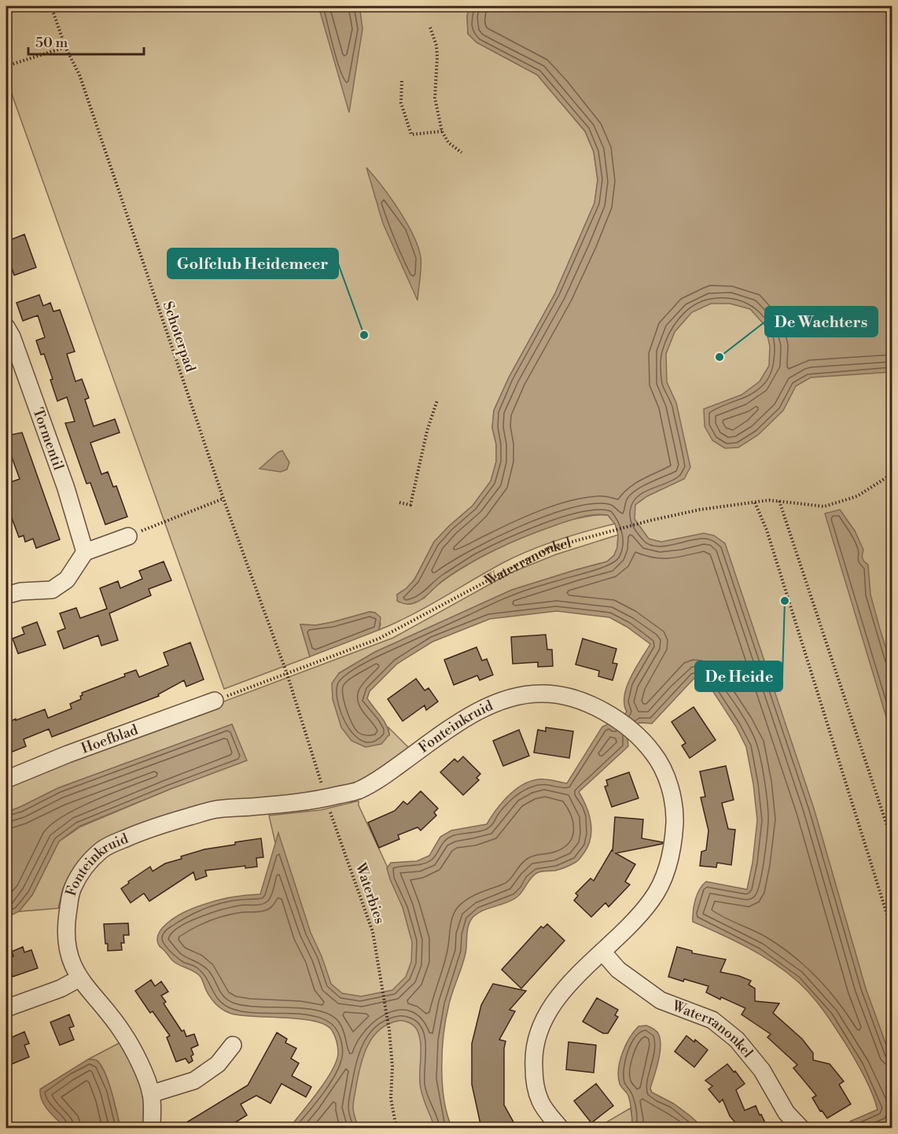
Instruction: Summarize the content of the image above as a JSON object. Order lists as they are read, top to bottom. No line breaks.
{"streets":{"street":["Tormentil","Waterranonkel","Fonteinkruid","Hoefblad"],"path":["Schoterpad","Waterbies"]},"crossings":[["Schoterpad","Waterranonkel"],["Schoterpad","Waterbies"],["Waterranonkel","Fonteinkruid"],["Waterranonkel","Waterbies"],["Fonteinkruid","Waterbies"]],"places":["Golfclub Heidemeer","De Wachters","De Heide"],"scale_bar":"50 m"}
